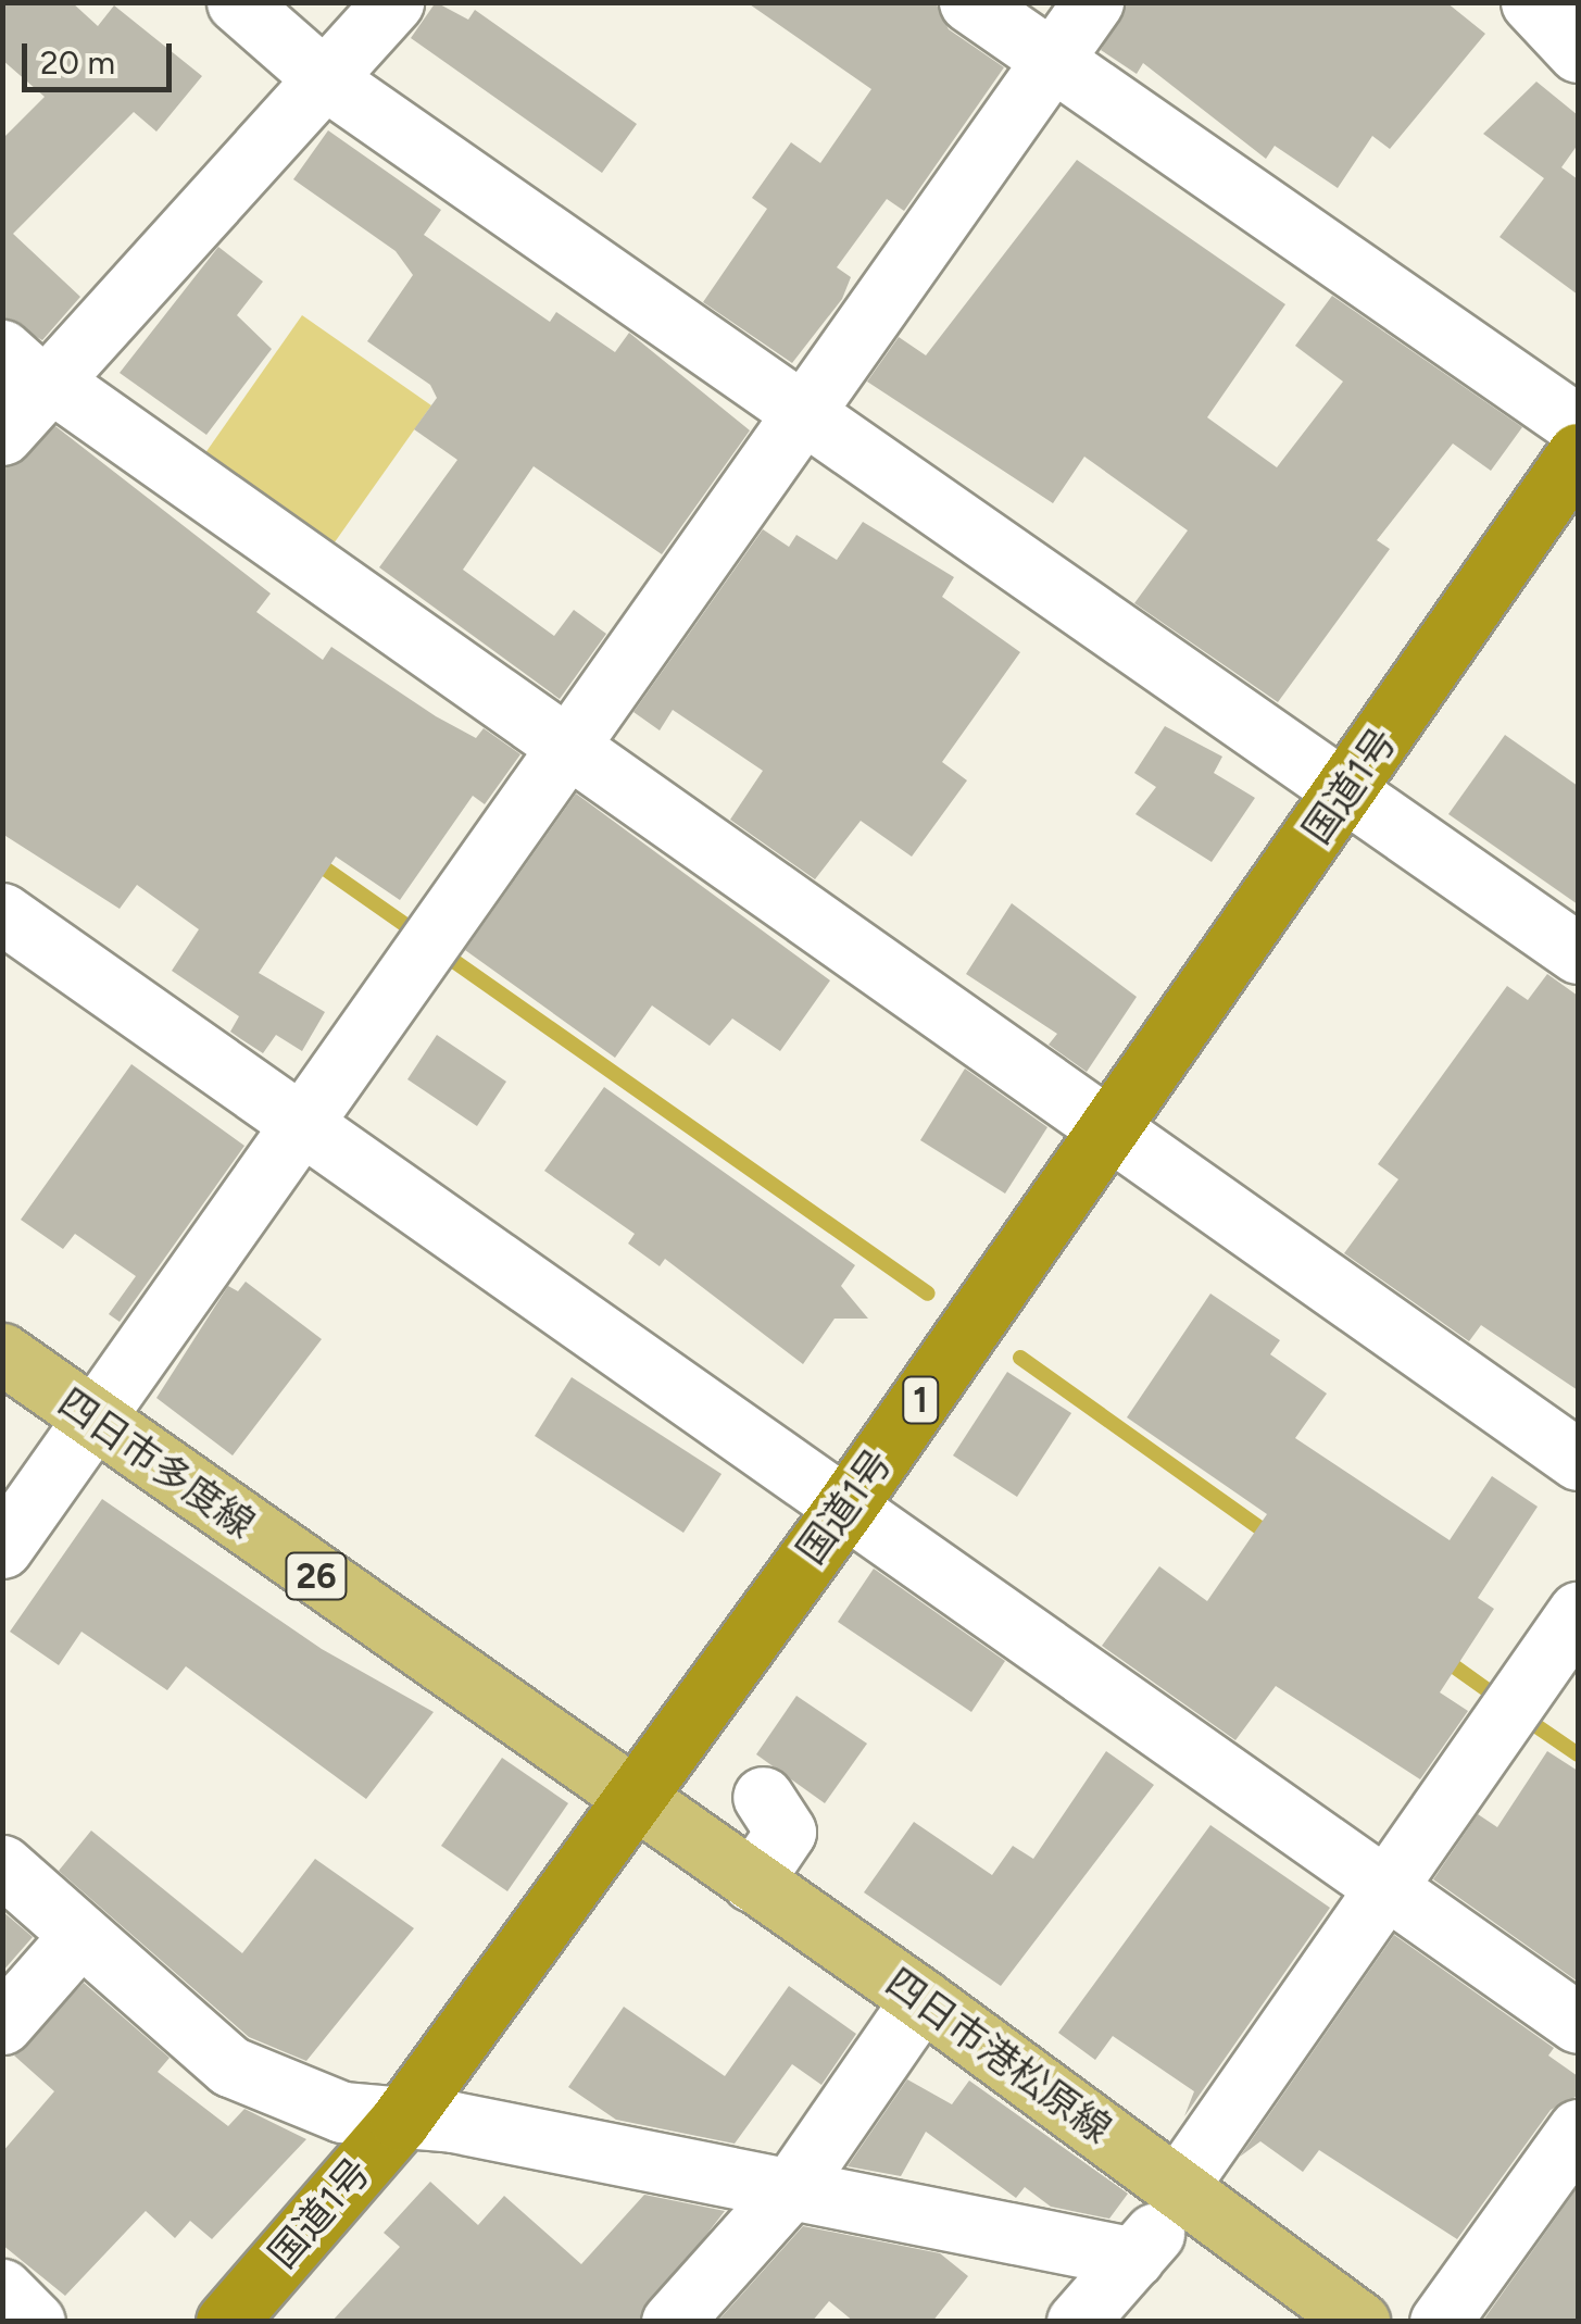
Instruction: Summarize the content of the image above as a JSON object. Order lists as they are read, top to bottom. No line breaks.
{"streets":{"highway":["国道1号","1"],"main road":["四日市多度線","26","四日市港松原線"]},"crossings":[["国道1号","四日市多度線"],["国道1号","四日市港松原線"],["四日市多度線","四日市港松原線"]],"scale_bar":"20 m"}
